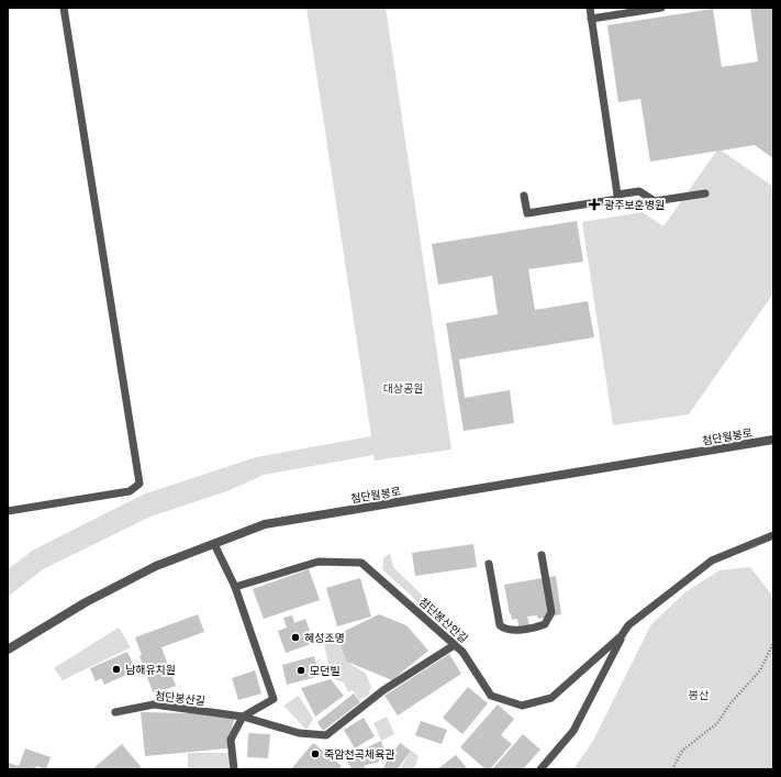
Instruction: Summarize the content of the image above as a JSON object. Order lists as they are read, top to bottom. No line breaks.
{"streets":{"street":["첨단월봉로"],"lane":["첨단봉산안길","첨단봉산길"]},"crossings":[["첨단봉산안길","첨단봉산길"]],"parks":["대상공원","봉산"],"places":{"health":["광주보훈병원"],"other":["혜성조명","남해유치원","모던빌","죽암천곡체육관"]}}
